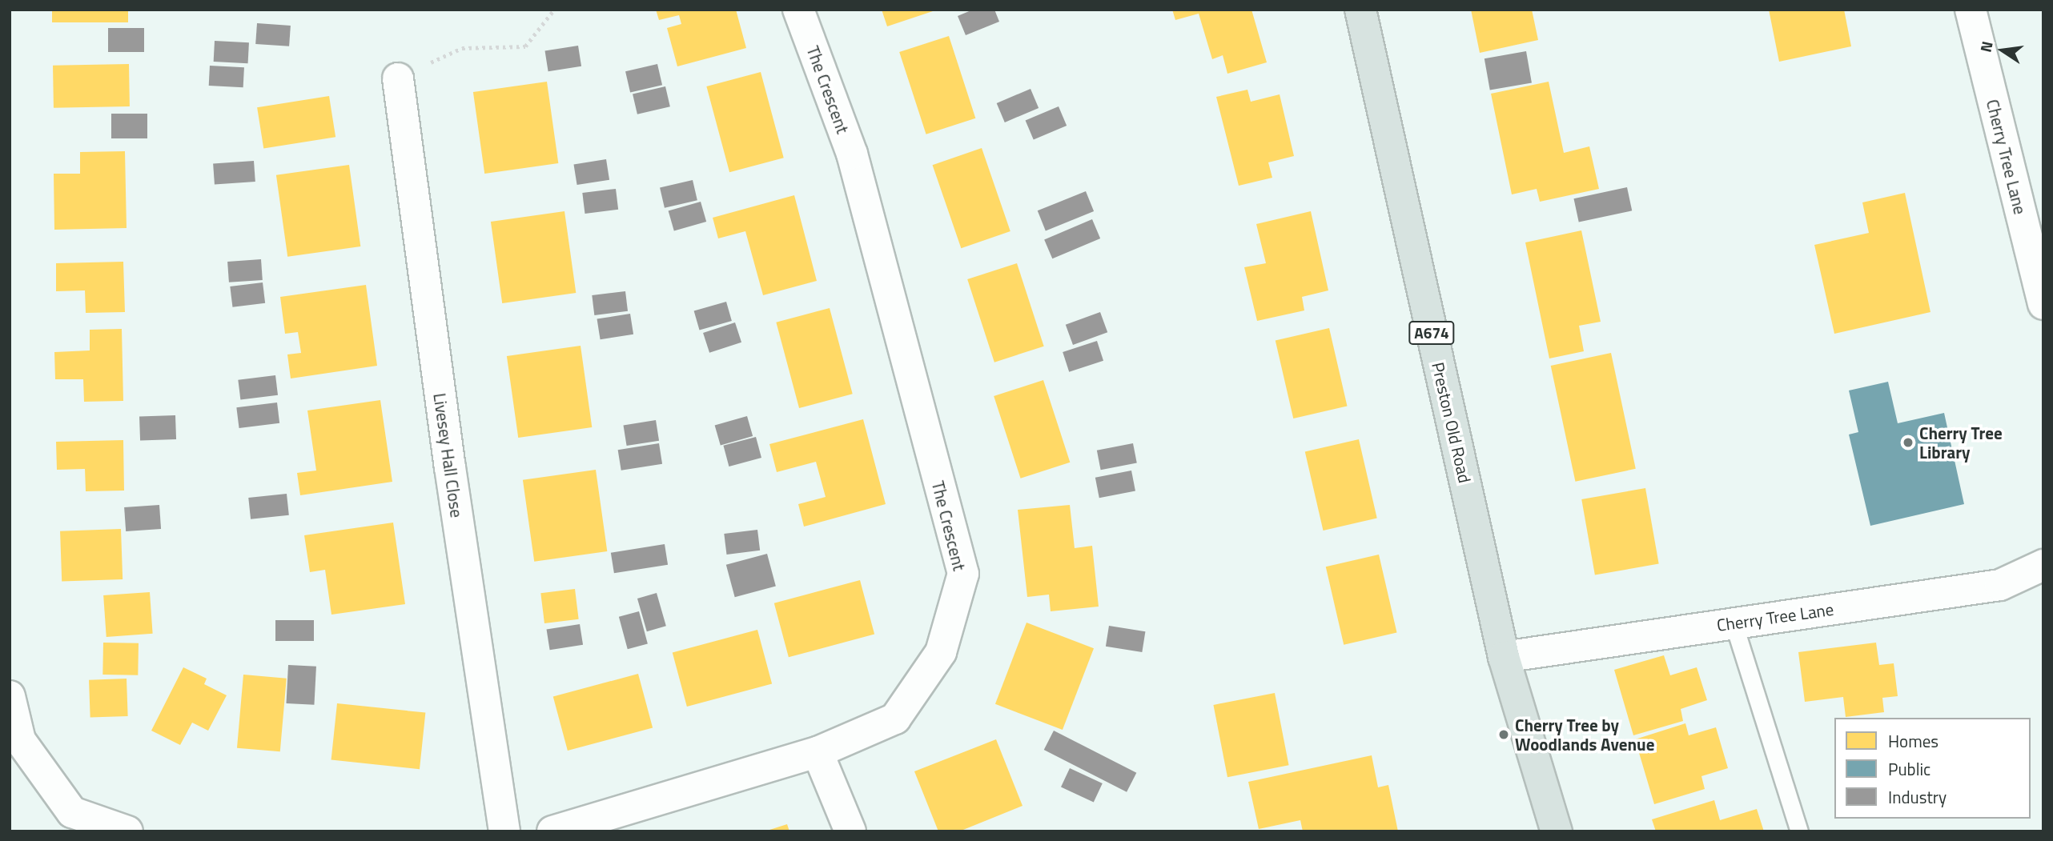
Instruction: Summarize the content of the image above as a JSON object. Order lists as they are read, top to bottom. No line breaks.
{"streets":{"main road":["A674","Preston Old Road"],"street":["The Crescent","Cherry Tree Lane","Livesey Hall Close"]},"crossings":[["Cherry Tree Lane","Preston Old Road"]],"places":["Cherry Tree Library","Cherry Tree by Woodlands Avenue"],"legend":["Homes","Public","Industry"],"north":"left"}
